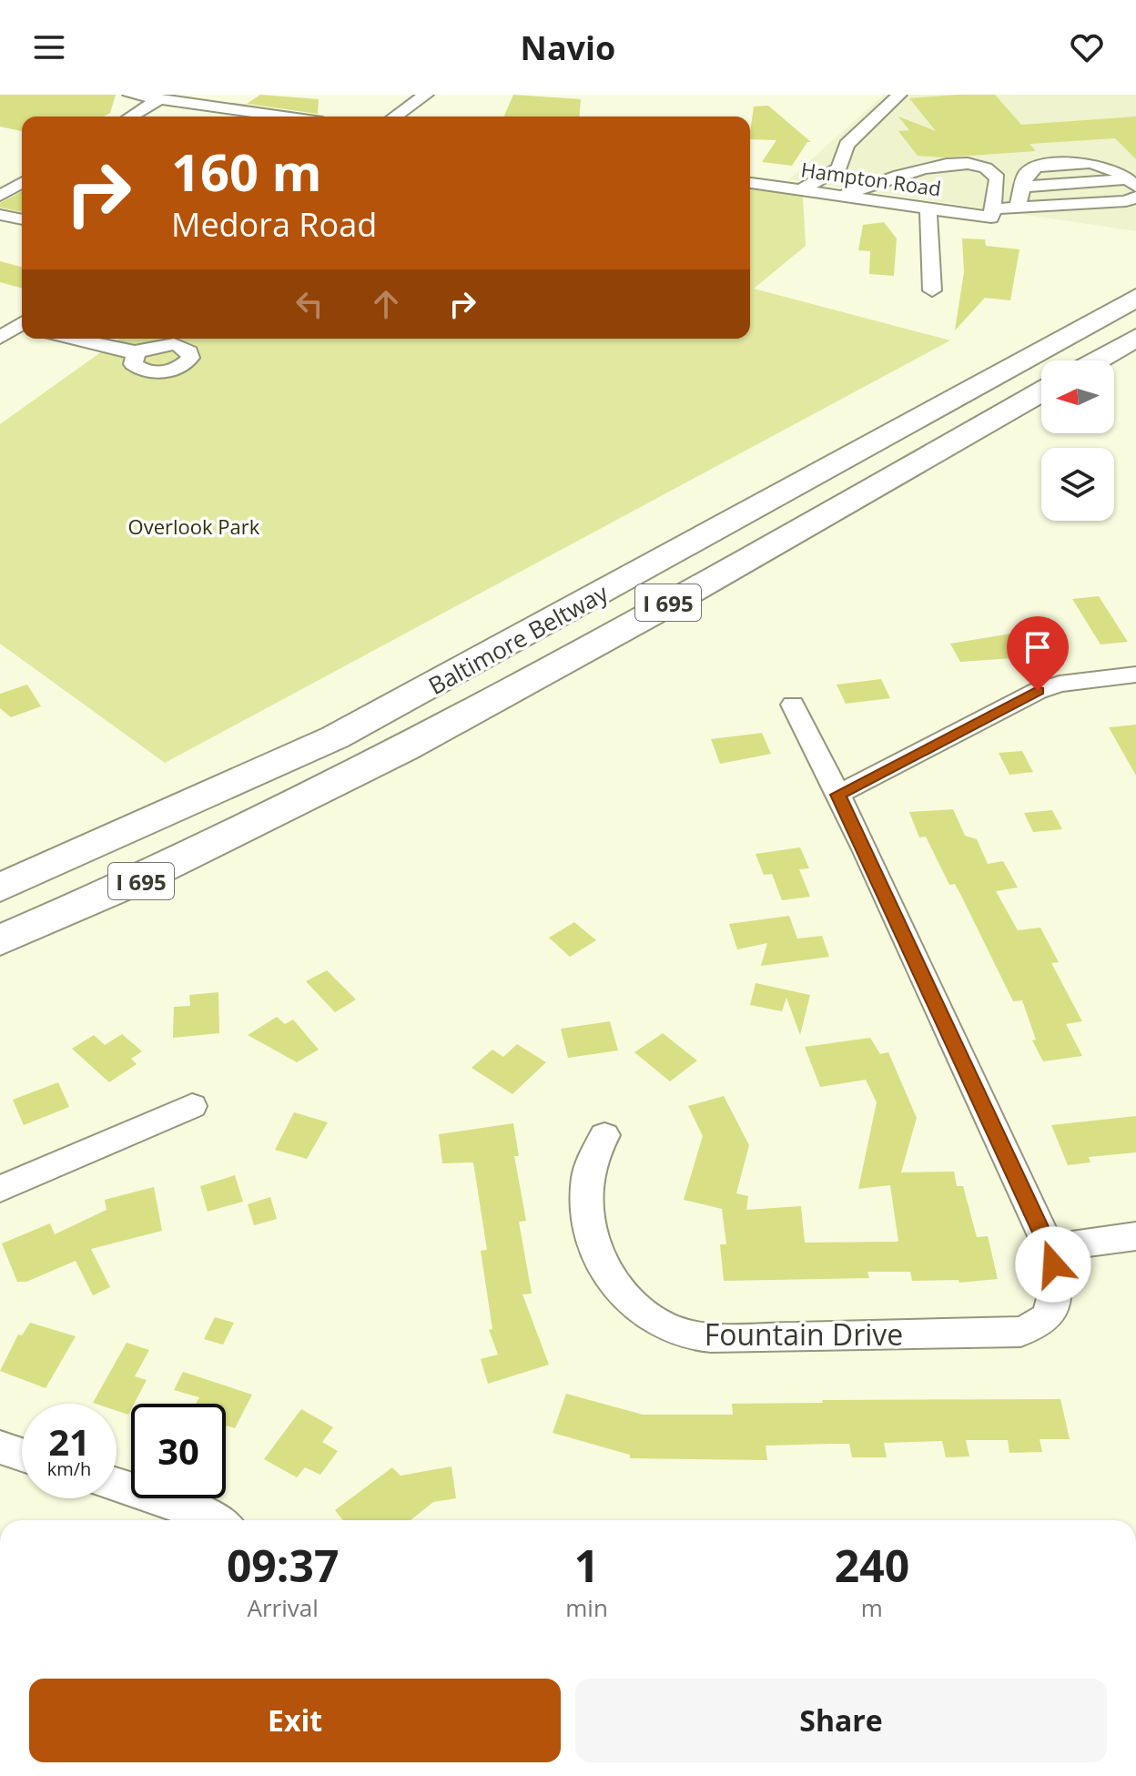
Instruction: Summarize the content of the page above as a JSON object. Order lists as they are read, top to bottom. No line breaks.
{"streets":{"highway":["I 695","Baltimore Beltway"],"street":["Hampton Road","Fountain Drive"]},"parks":["Overlook Park"],"north":"left","page":{"header":"Navio","turn":["160 m","Medora Road"],"speed":"21 km/h","limit":"30","eta":["09:37","Arrival","1","min","240","m"],"buttons":["Exit","Share"]}}
